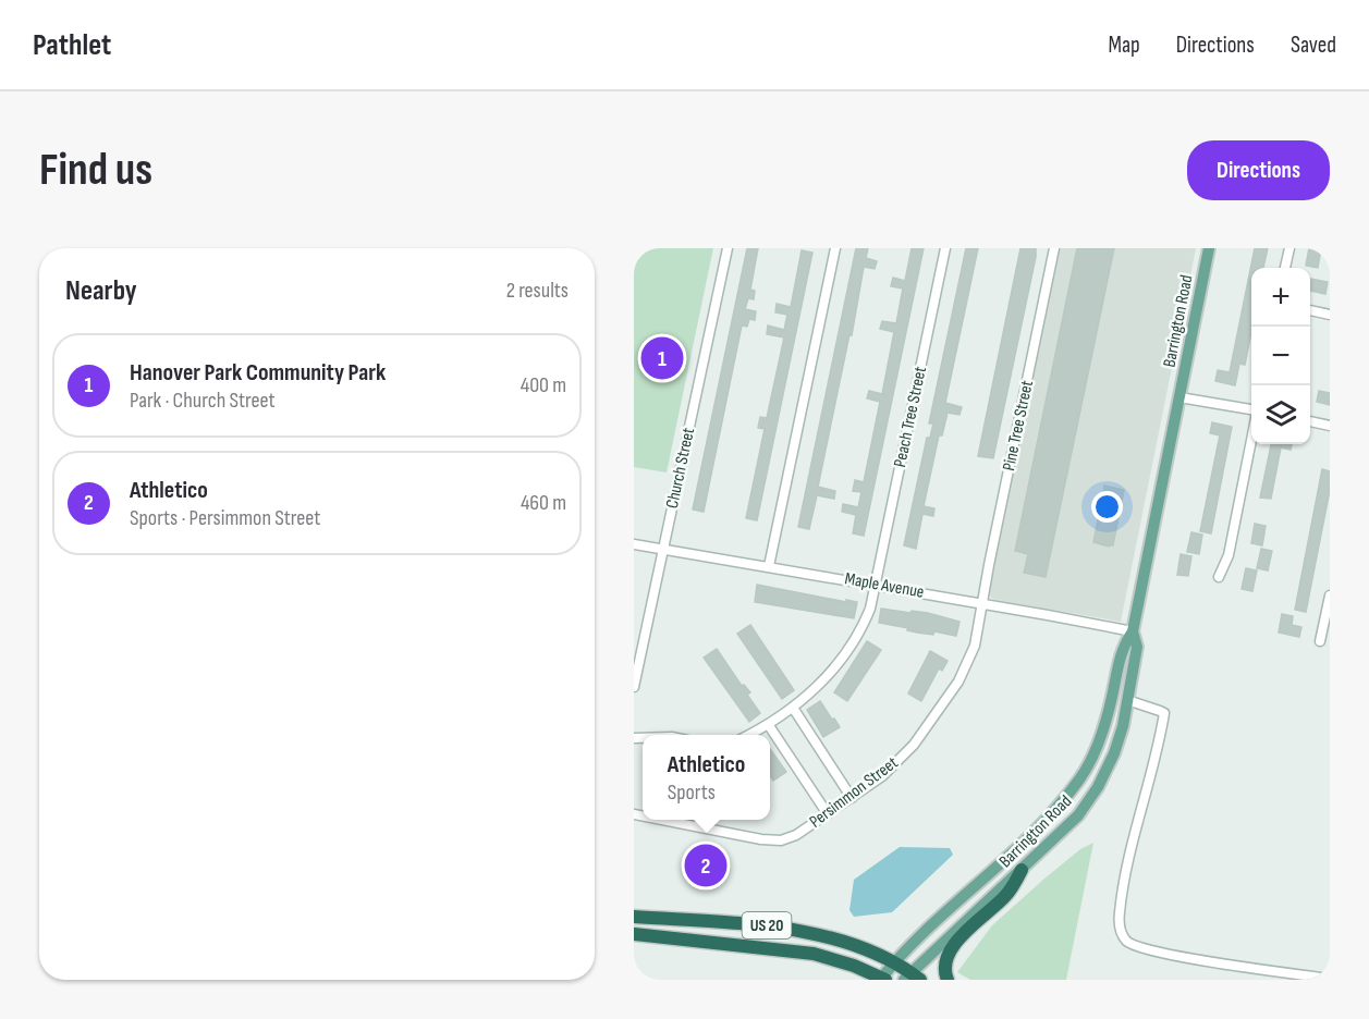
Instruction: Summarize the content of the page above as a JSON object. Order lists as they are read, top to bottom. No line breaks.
{"streets":{"highway":["US 20"],"main road":["Barrington Road"],"street":["Peach Tree Street","Pine Tree Street","Church Street","Maple Avenue","Persimmon Street"]},"crossings":[["Barrington Road","Maple Avenue"],["Barrington Road","US 20"],["Peach Tree Street","Maple Avenue"],["Pine Tree Street","Maple Avenue"],["Pine Tree Street","Persimmon Street"],["Church Street","Maple Avenue"],["Maple Avenue","Persimmon Street"]],"page":{"header":"Pathlet","nav":["Map","Directions","Saved"],"buttons":"Directions","title":"Find us","heading":["Nearby","2 results"],"map_buttons":["+","−"],"list":[{"mark":"1","name":"Hanover Park Community Park","note":"Park · Church Street","value":"400 m"},{"mark":"2","name":"Athletico","note":"Sports · Persimmon Street","value":"460 m"}],"pins":["1","2"],"popup":["Athletico","Sports"]}}
